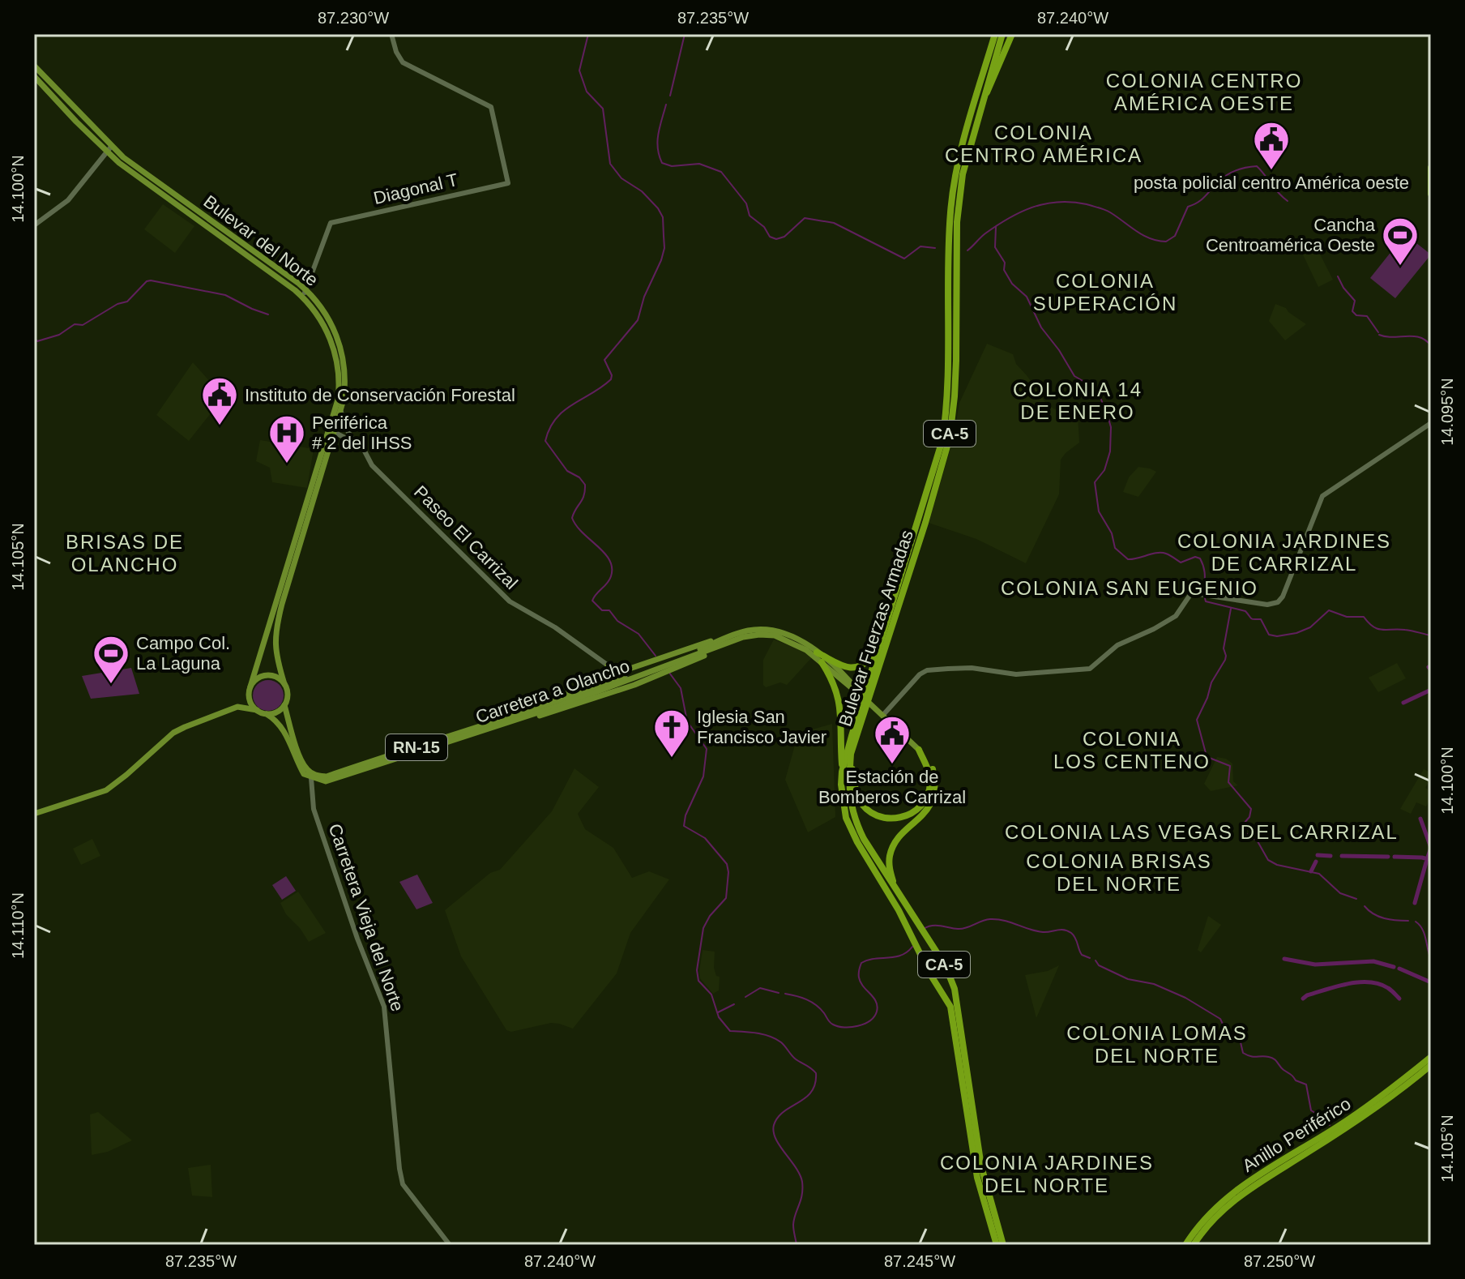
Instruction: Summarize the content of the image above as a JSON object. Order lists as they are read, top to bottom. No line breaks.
{"streets":{"highway":["CA-5","Bulevar Fuerzas Armadas","Anillo Periférico"],"main road":["Bulevar del Norte","Carretera a Olancho","RN-15"],"street":["Diagonal T","Paseo El Carrizal","Carretera Vieja del Norte"]},"crossings":[["Diagonal T","Bulevar del Norte"],["Bulevar del Norte","Paseo El Carrizal"],["Bulevar del Norte","Carretera a Olancho"],["Bulevar del Norte","RN-15"],["Carretera a Olancho","RN-15"]],"districts":["COLONIA CENTRO AMÉRICA OESTE","COLONIA CENTRO AMÉRICA","COLONIA SUPERACIÓN","COLONIA 14 DE ENERO","COLONIA JARDINES DE CARRIZAL","BRISAS DE OLANCHO","COLONIA SAN EUGENIO","COLONIA LOS CENTENO","COLONIA LAS VEGAS DEL CARRIZAL","COLONIA BRISAS DEL NORTE","COLONIA LOMAS DEL NORTE","COLONIA JARDINES DEL NORTE"],"places":{"public building":["posta policial centro América oeste","Instituto de Conservación Forestal","Estación de Bomberos Carrizal"],"sports":["Cancha Centroamérica Oeste","Campo Col. La Laguna"],"hospital":["Periférica # 2 del IHSS"],"church":["Iglesia San Francisco Javier"]},"coordinates":["87.230°W","87.235°W","87.240°W","14.100°N","14.095°N","14.105°N","14.110°N","87.245°W","87.250°W"]}
